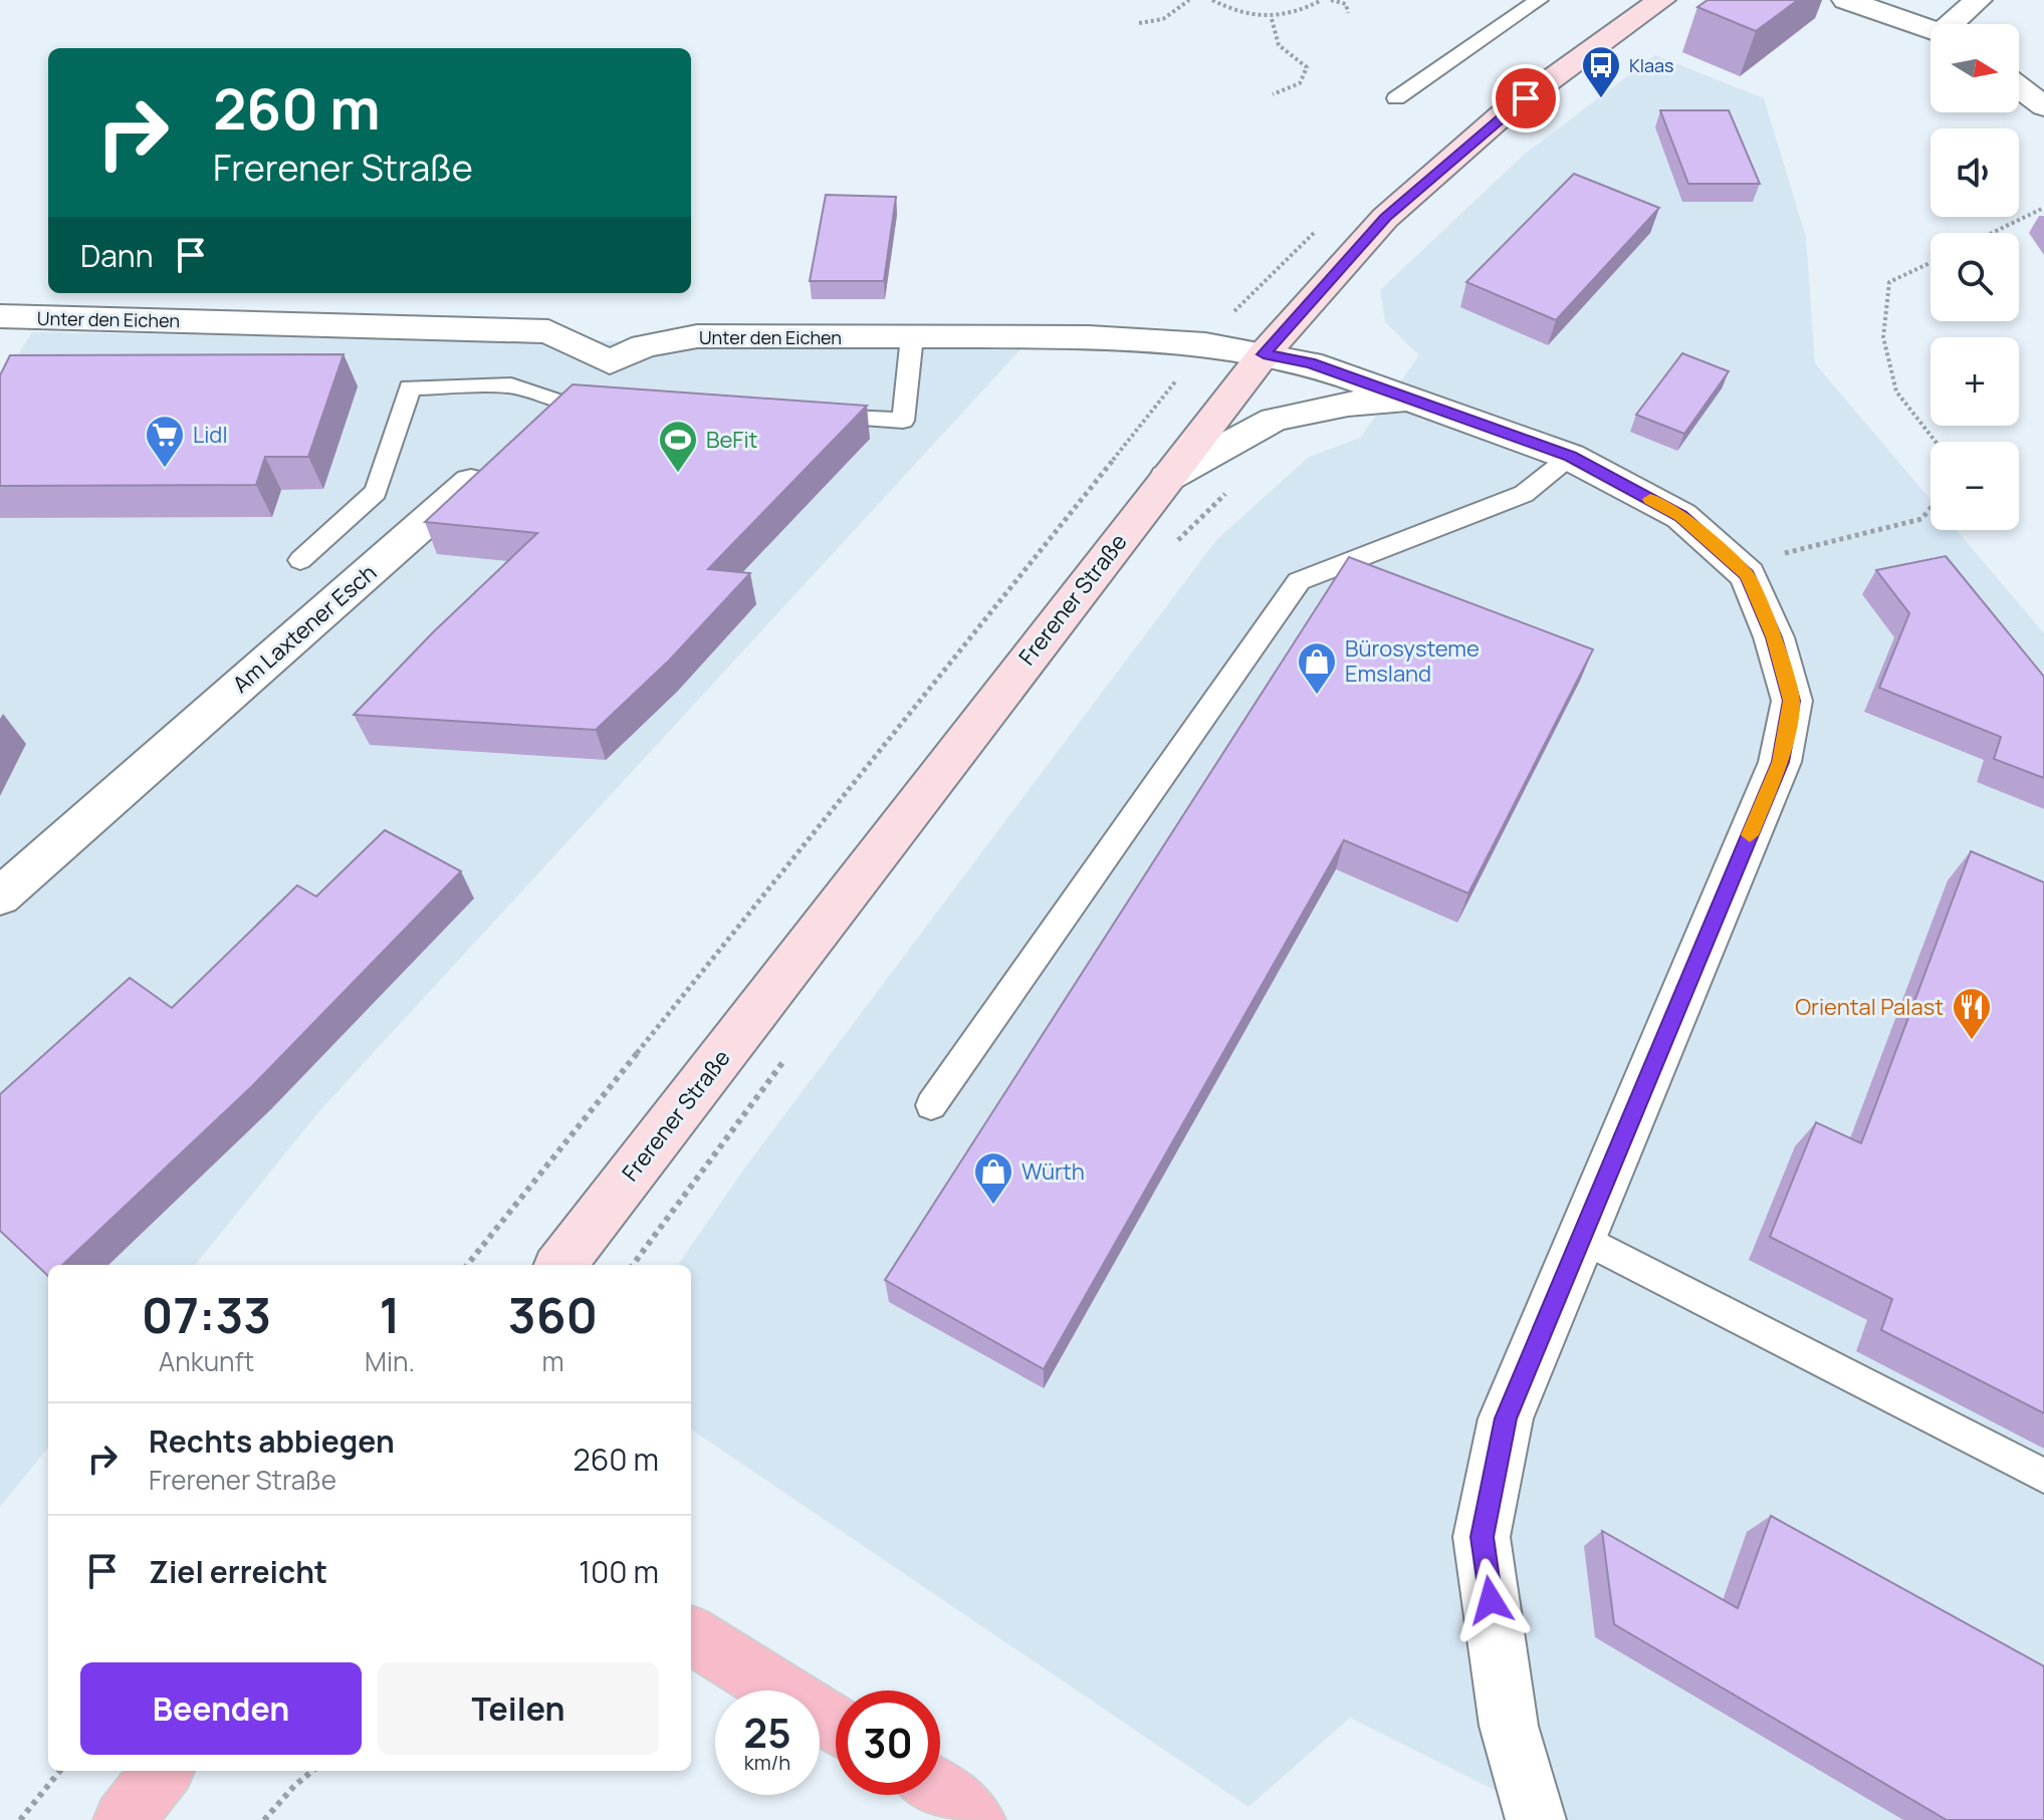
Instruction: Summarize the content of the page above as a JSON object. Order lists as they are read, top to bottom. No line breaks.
{"streets":{"main road":["Frerener Straße"],"street":["Unter den Eichen","Am Laxtener Esch"]},"crossings":[["Unter den Eichen","Frerener Straße"],["Unter den Eichen","Am Laxtener Esch"]],"places":{"bus stop":["Klaas"],"supermarket":["Lidl"],"sports":["BeFit"],"shop":["Bürosysteme Emsland","Würth"],"restaurant":["Oriental Palast"]},"north":"right","page":{"map_buttons":["+","−"],"turn":["260 m","Frerener Straße"],"then":"Dann","eta":["07:33","Ankunft","1","Min.","360","m"],"list":[{"name":"Rechts abbiegen","note":"Frerener Straße","value":"260 m"},{"name":"Ziel erreicht","value":"100 m"}],"buttons":["Beenden","Teilen"],"speed":"25 km/h","limit":"30"}}
